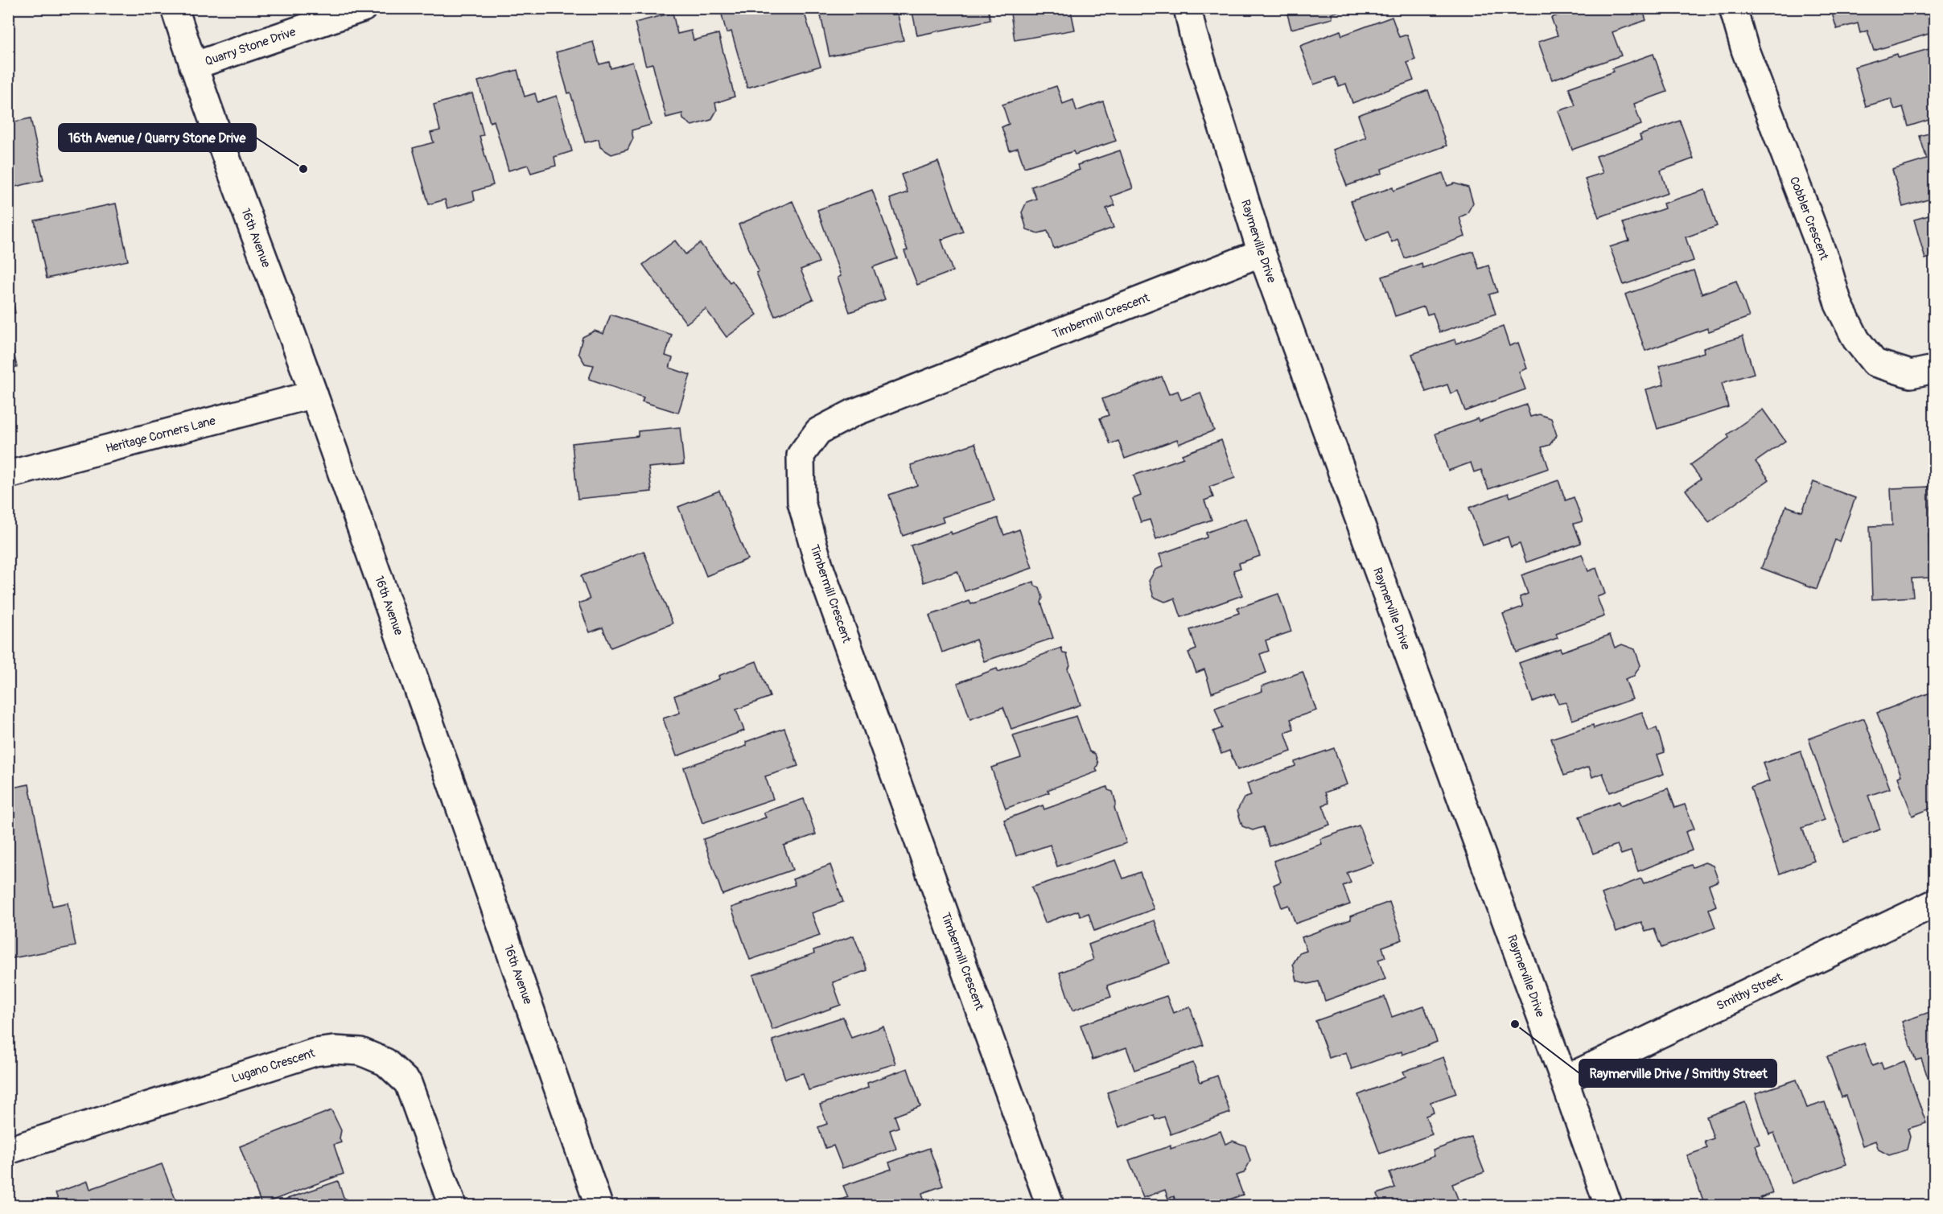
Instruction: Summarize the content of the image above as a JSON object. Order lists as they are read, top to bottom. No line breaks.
{"streets":{"street":["Quarry Stone Drive","Cobbler Crescent","16th Avenue","Raymerville Drive","Timbermill Crescent","Heritage Corners Lane","Smithy Street","Lugano Crescent"]},"crossings":[["Quarry Stone Drive","16th Avenue"],["16th Avenue","Heritage Corners Lane"],["Raymerville Drive","Timbermill Crescent"],["Raymerville Drive","Smithy Street"]],"places":["16th Avenue / Quarry Stone Drive","Raymerville Drive / Smithy Street"]}
